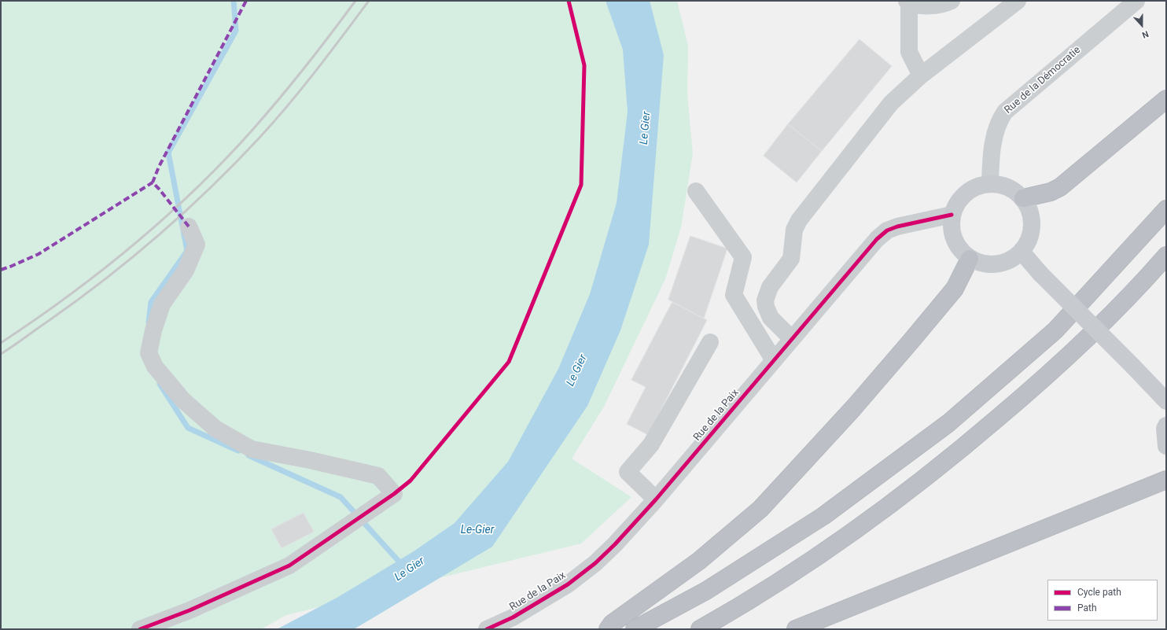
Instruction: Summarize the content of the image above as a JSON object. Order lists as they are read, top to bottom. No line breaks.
{"streets":{"street":["Rue de la Démocratie","Rue de la Paix"]},"crossings":[["Rue de la Démocratie","Rue de la Paix"]],"water":["Le Gier","Le-Gier"],"legend":["Cycle path","Path"],"north":"bottom"}
